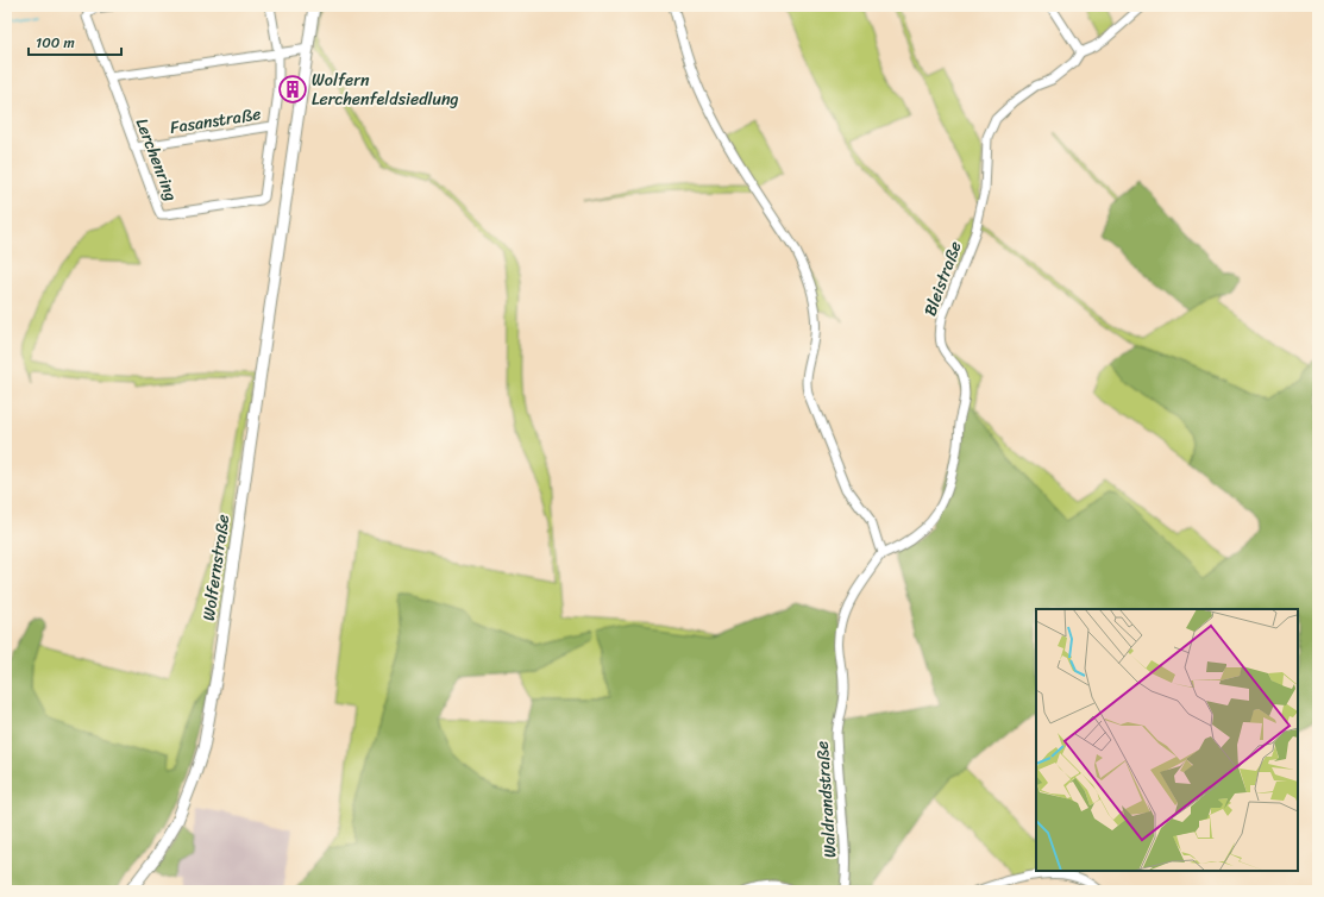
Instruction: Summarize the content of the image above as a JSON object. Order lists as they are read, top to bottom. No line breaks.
{"streets":{"main road":["Wolfernstraße"],"street":["Fasanstraße","Lerchenring","Bleistraße","Waldrandstraße"]},"crossings":[["Fasanstraße","Lerchenring"],["Bleistraße","Waldrandstraße"]],"places":{"building":["Wolfern Lerchenfeldsiedlung"]},"scale_bar":"100 m"}
